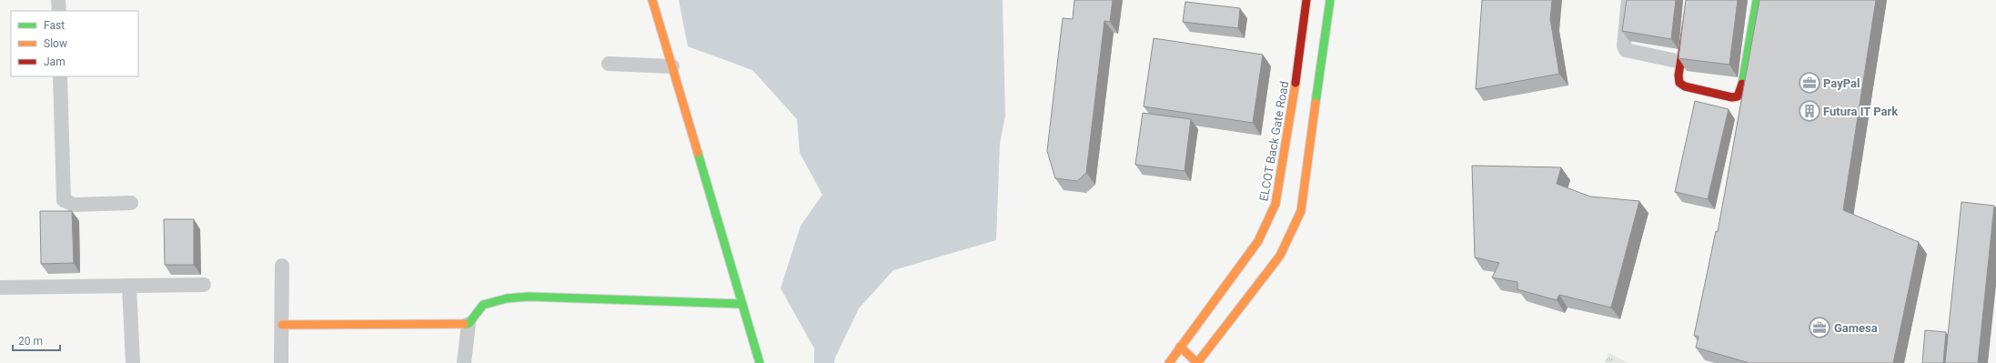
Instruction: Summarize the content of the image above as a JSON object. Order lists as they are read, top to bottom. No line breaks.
{"streets":{"street":["ELCOT Back Gate Road"]},"places":{"office":["PayPal","Gamesa"],"building":["Futura IT Park"]},"legend":["Fast","Slow","Jam"],"scale_bar":"20 m"}
